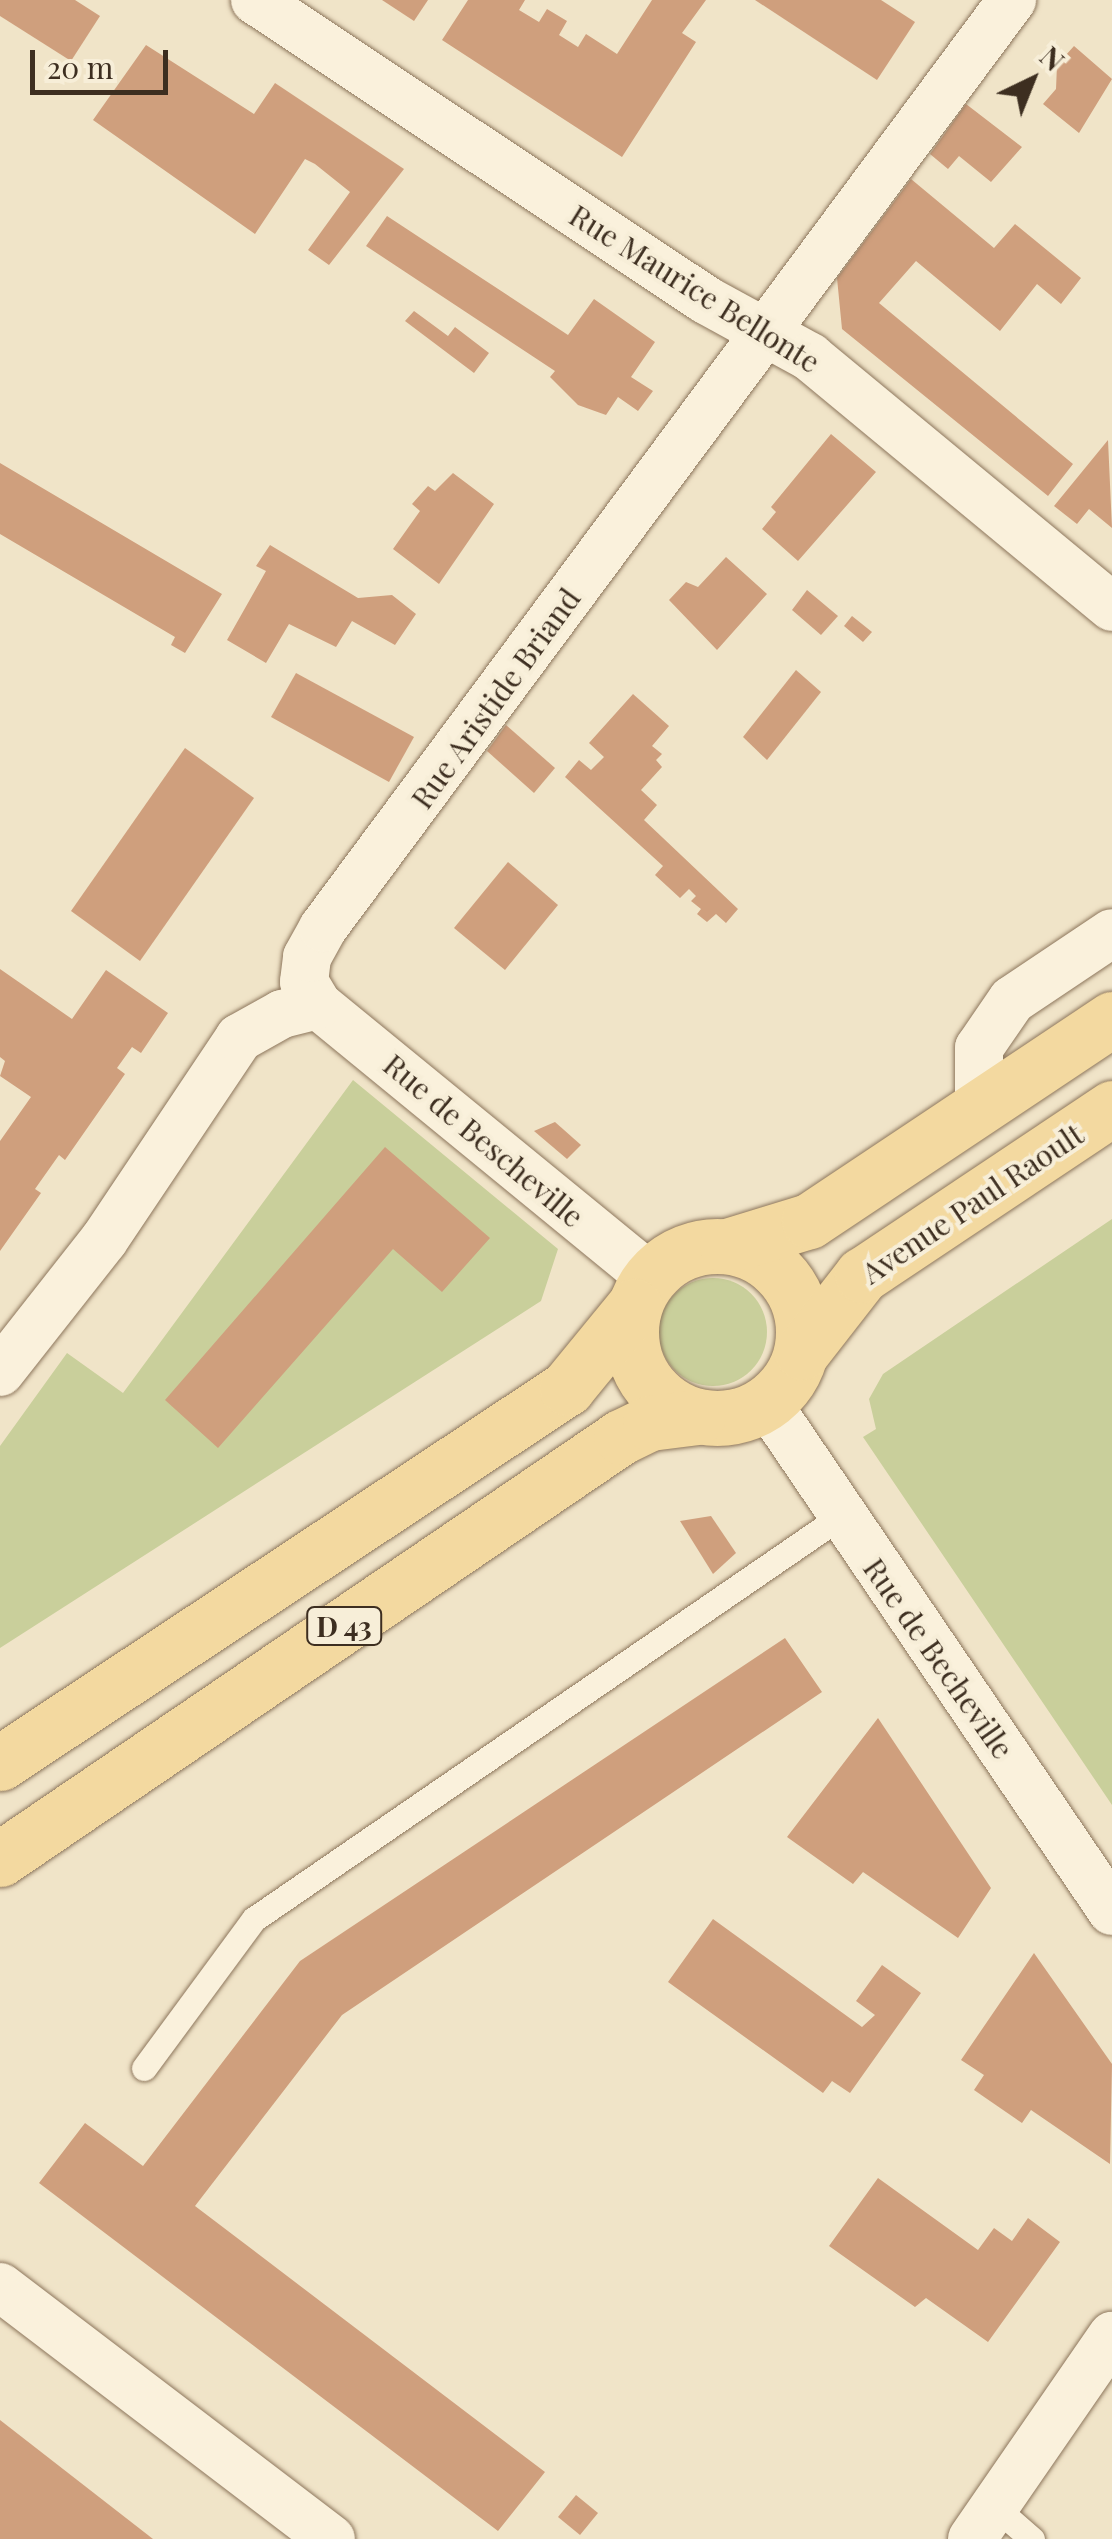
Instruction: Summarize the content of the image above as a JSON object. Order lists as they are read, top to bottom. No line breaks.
{"streets":{"main road":["Avenue Paul Raoult","D 43"],"street":["Rue Maurice Bellonte","Rue Aristide Briand","Rue de Bescheville","Rue de Becheville"]},"crossings":[["Rue Maurice Bellonte","Rue Aristide Briand"],["Rue Aristide Briand","Rue de Bescheville"],["Rue de Bescheville","Avenue Paul Raoult"],["Rue de Bescheville","D 43"],["Rue de Bescheville","Rue de Becheville"],["Avenue Paul Raoult","D 43"],["Avenue Paul Raoult","Rue de Becheville"],["D 43","Rue de Becheville"]],"scale_bar":"20 m","north":"top right"}
